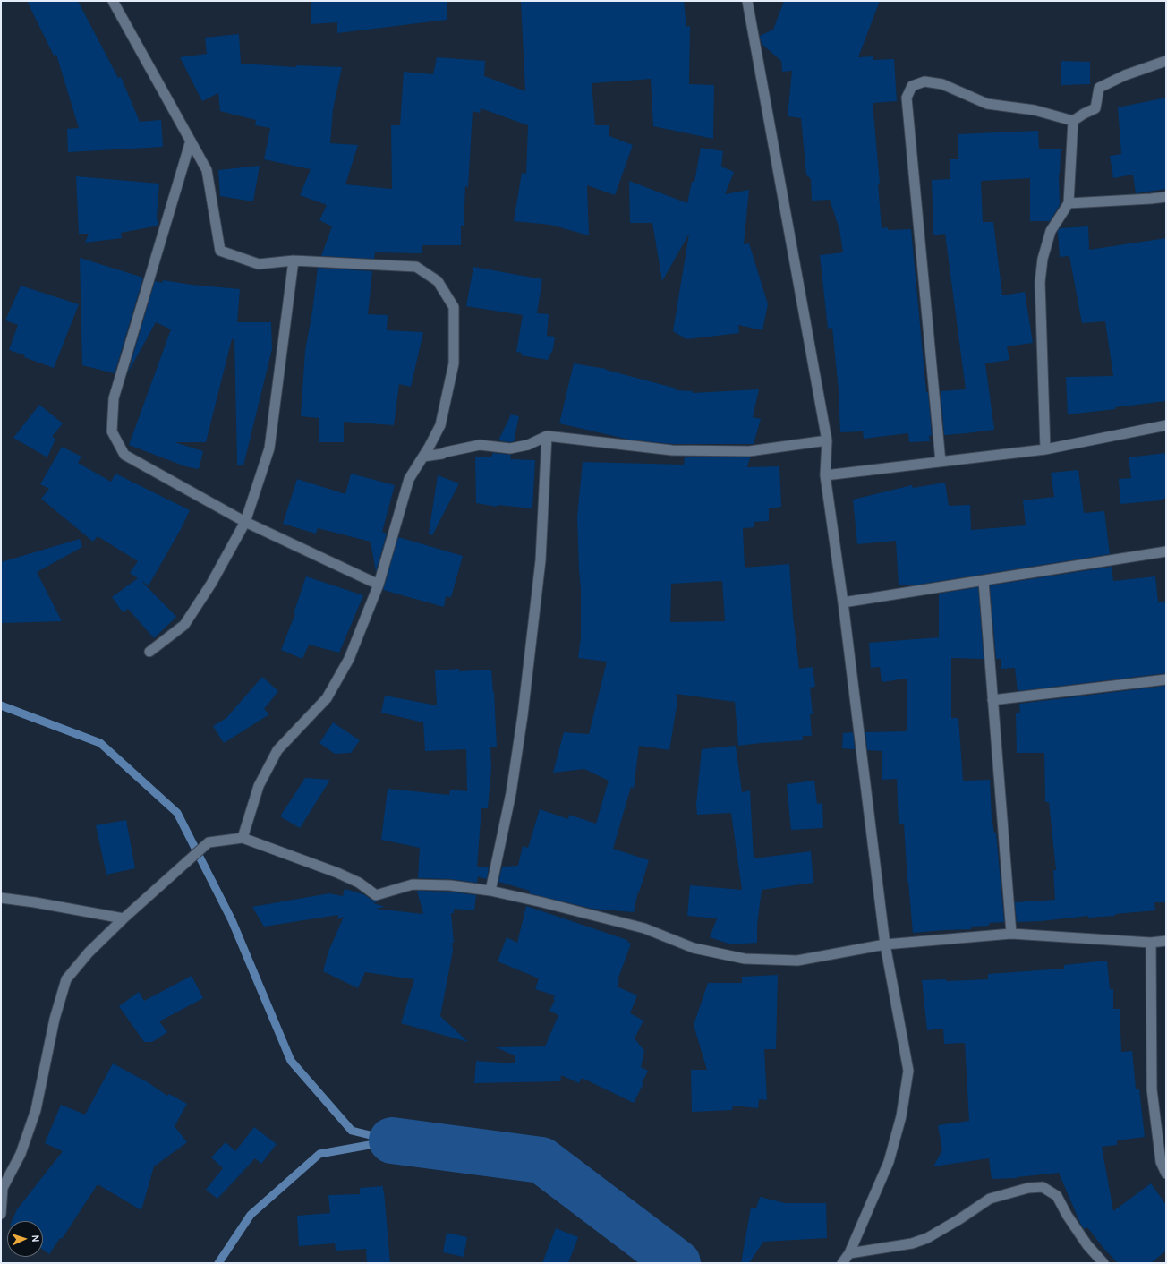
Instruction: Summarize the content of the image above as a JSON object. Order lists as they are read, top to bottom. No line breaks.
{"north":"right"}
